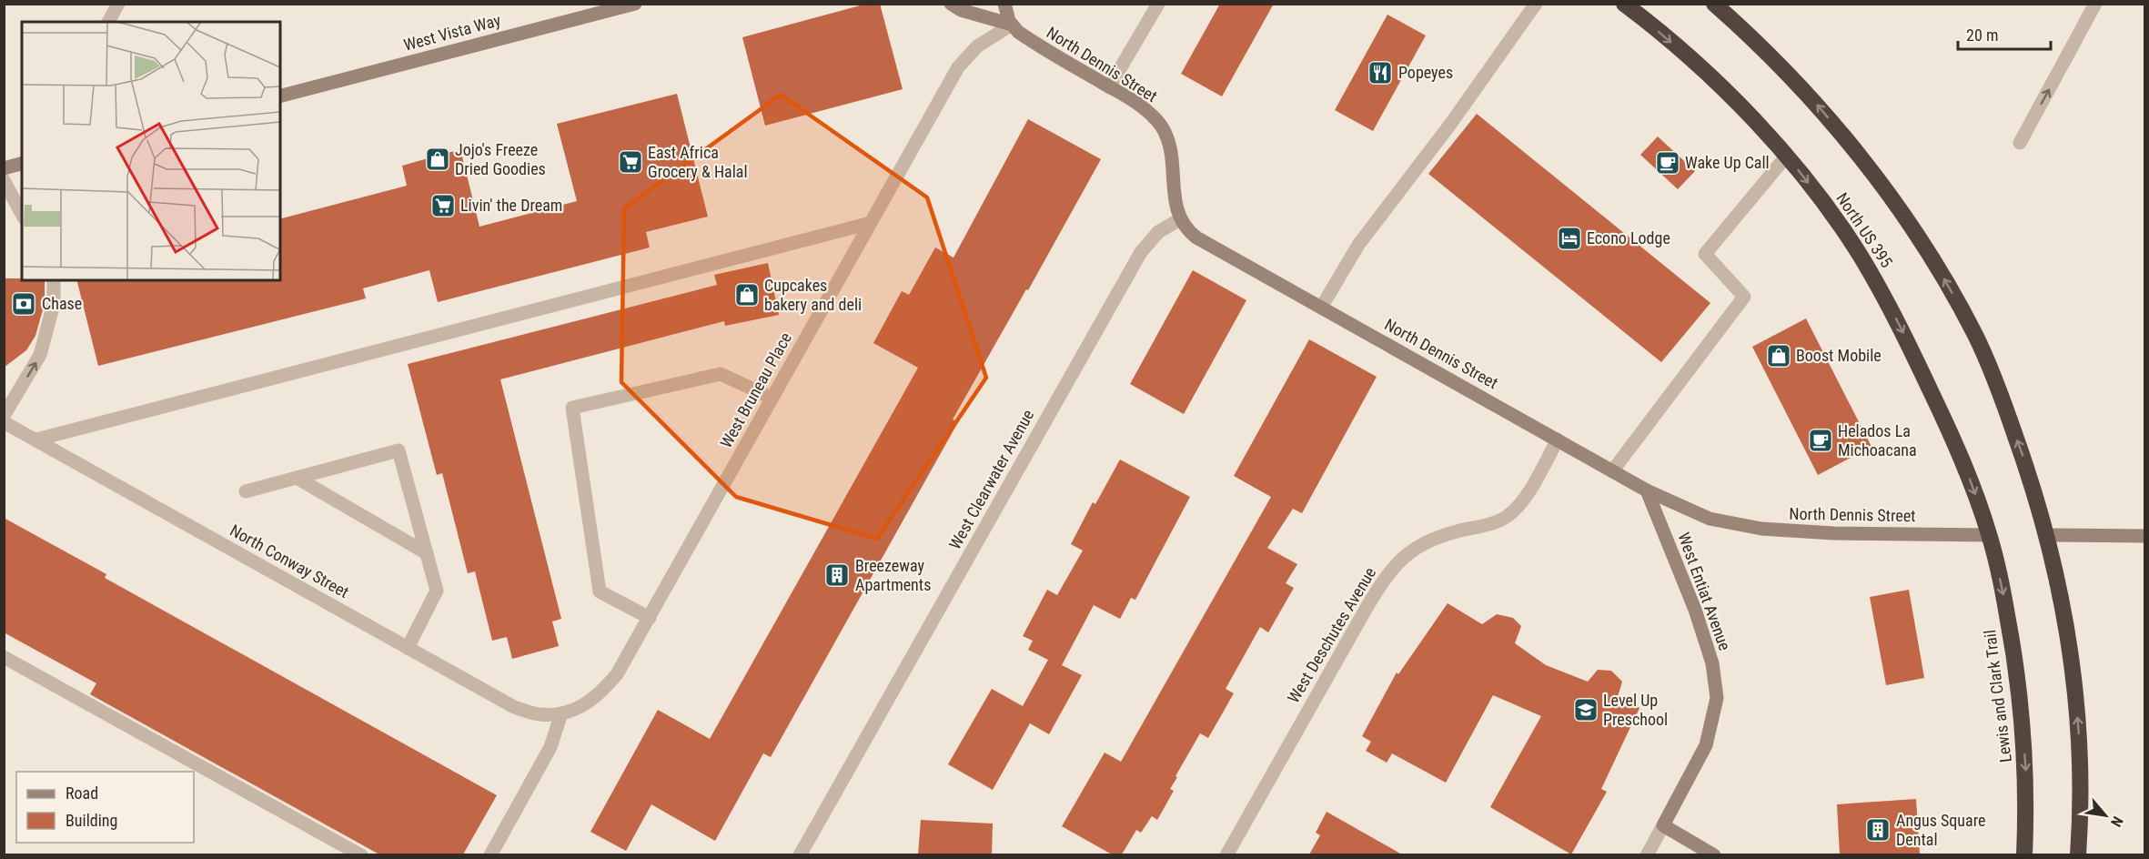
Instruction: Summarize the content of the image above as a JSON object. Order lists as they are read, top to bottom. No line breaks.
{"streets":{"highway":["North US 395","Lewis and Clark Trail"],"street":["West Vista Way","North Dennis Street","West Bruneau Place","West Clearwater Avenue","North Conway Street","West Entiat Avenue","West Deschutes Avenue"]},"crossings":[["North Dennis Street","North US 395"],["North Dennis Street","West Bruneau Place"],["North Dennis Street","West Clearwater Avenue"],["North Dennis Street","West Entiat Avenue"],["North Dennis Street","West Deschutes Avenue"],["North Dennis Street","Lewis and Clark Trail"],["North US 395","Lewis and Clark Trail"],["West Bruneau Place","North Conway Street"]],"places":{"restaurant":["Popeyes"],"shop":["Jojo's Freeze Dried Goodies","Cupcakes bakery and deli","Boost Mobile"],"supermarket":["East Africa Grocery & Halal","Livin' the Dream"],"cafe":["Wake Up Call","Helados La Michoacana"],"hotel":["Econo Lodge"],"bank":["Chase"],"building":["Breezeway Apartments","Angus Square Dental"],"school or university":["Level Up Preschool"]},"legend":["Road","Building"],"scale_bar":"20 m","north":"bottom right"}
